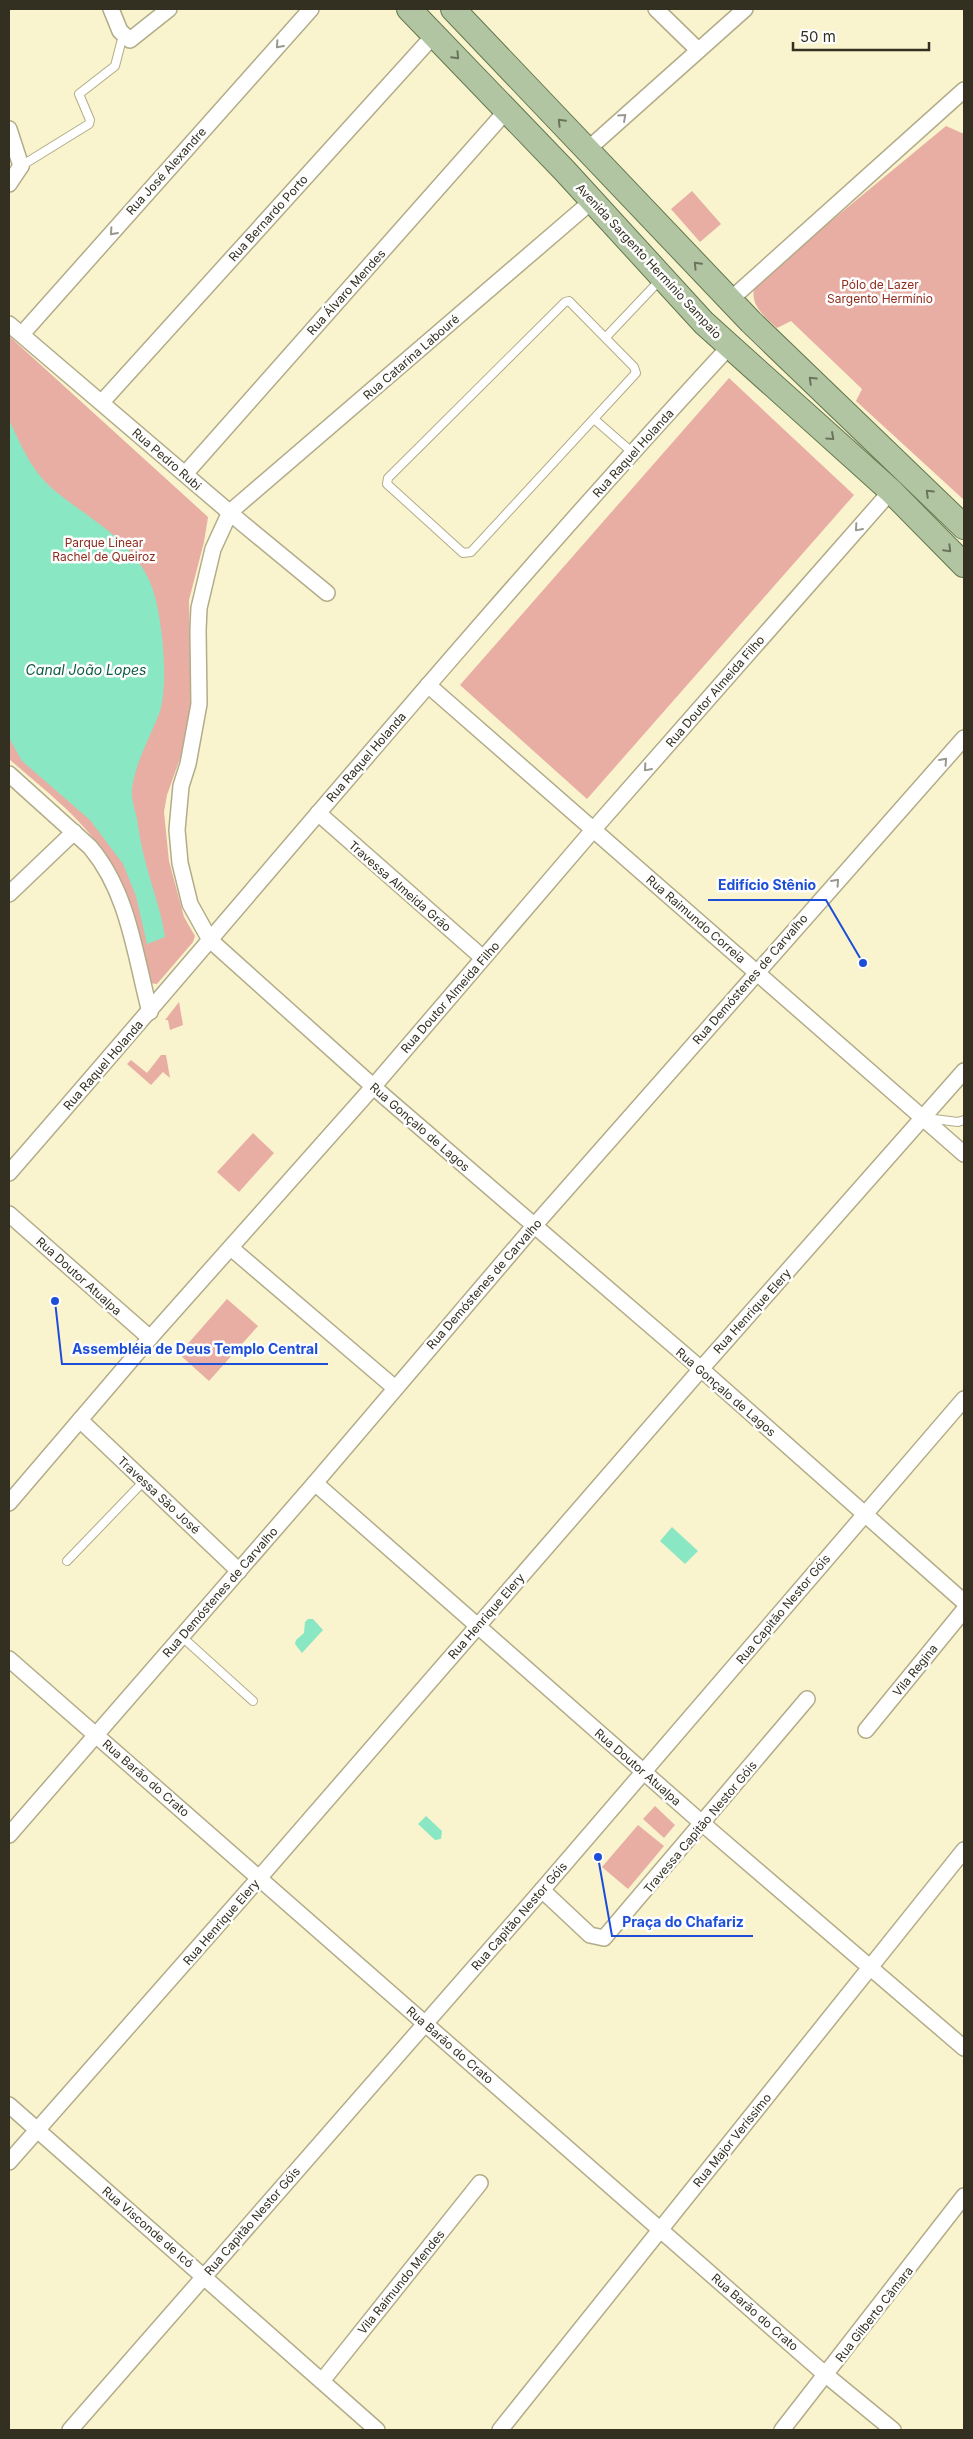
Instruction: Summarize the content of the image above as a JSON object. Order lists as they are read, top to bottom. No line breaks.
{"streets":{"main road":["Avenida Sargento Hermínio Sampaio"],"street":["Rua José Alexandre","Rua Bernardo Porto","Rua Álvaro Mendes","Rua Catarina Labouré","Rua Raquel Holanda","Rua Pedro Rubi","Rua Doutor Almeida Filho","Travessa Almeida Grão","Rua Raimundo Correia","Rua Demóstenes de Carvalho","Rua Gonçalo de Lagos","Rua Doutor Atualpa","Rua Henrique Elery","Travessa São José","Rua Capitão Nestor Góis","Vila Regina","Rua Barão do Crato","Travessa Capitão Nestor Góis","Rua Major Veríssimo","Rua Visconde de Icó","Vila Raimundo Mendes","Rua Gilberto Câmara"]},"crossings":[["Rua José Alexandre","Rua Pedro Rubi"],["Rua Bernardo Porto","Avenida Sargento Hermínio Sampaio"],["Rua Bernardo Porto","Rua Pedro Rubi"],["Avenida Sargento Hermínio Sampaio","Rua Álvaro Mendes"],["Avenida Sargento Hermínio Sampaio","Rua Catarina Labouré"],["Avenida Sargento Hermínio Sampaio","Rua Raquel Holanda"],["Avenida Sargento Hermínio Sampaio","Rua Doutor Almeida Filho"],["Rua Álvaro Mendes","Rua Pedro Rubi"],["Rua Catarina Labouré","Rua Pedro Rubi"],["Rua Catarina Labouré","Rua Gonçalo de Lagos"],["Rua Raquel Holanda","Travessa Almeida Grão"],["Rua Raquel Holanda","Rua Raimundo Correia"],["Rua Raquel Holanda","Rua Gonçalo de Lagos"],["Rua Pedro Rubi","Rua Gonçalo de Lagos"],["Rua Doutor Almeida Filho","Travessa Almeida Grão"],["Rua Doutor Almeida Filho","Rua Raimundo Correia"],["Rua Doutor Almeida Filho","Rua Gonçalo de Lagos"],["Rua Doutor Almeida Filho","Rua Doutor Atualpa"],["Rua Doutor Almeida Filho","Travessa São José"],["Rua Raimundo Correia","Rua Demóstenes de Carvalho"],["Rua Raimundo Correia","Rua Henrique Elery"],["Rua Demóstenes de Carvalho","Rua Gonçalo de Lagos"],["Rua Demóstenes de Carvalho","Rua Doutor Atualpa"],["Rua Demóstenes de Carvalho","Travessa São José"],["Rua Demóstenes de Carvalho","Rua Barão do Crato"],["Rua Gonçalo de Lagos","Rua Henrique Elery"],["Rua Gonçalo de Lagos","Rua Capitão Nestor Góis"],["Rua Doutor Atualpa","Rua Henrique Elery"],["Rua Doutor Atualpa","Rua Capitão Nestor Góis"],["Rua Doutor Atualpa","Travessa Capitão Nestor Góis"],["Rua Doutor Atualpa","Rua Major Veríssimo"],["Rua Henrique Elery","Rua Barão do Crato"],["Rua Henrique Elery","Rua Visconde de Icó"],["Rua Capitão Nestor Góis","Rua Barão do Crato"],["Rua Capitão Nestor Góis","Travessa Capitão Nestor Góis"],["Rua Capitão Nestor Góis","Rua Visconde de Icó"],["Rua Barão do Crato","Rua Major Veríssimo"],["Rua Barão do Crato","Rua Gilberto Câmara"],["Rua Visconde de Icó","Vila Raimundo Mendes"]],"one_way":["Rua José Alexandre"],"water":["Canal João Lopes"],"parks":["Pólo de Lazer Sargento Hermínio","Parque Linear Rachel de Queiroz"],"places":["Edifício Stênio","Assembléia de Deus Templo Central","Praça do Chafariz"],"scale_bar":"50 m"}
